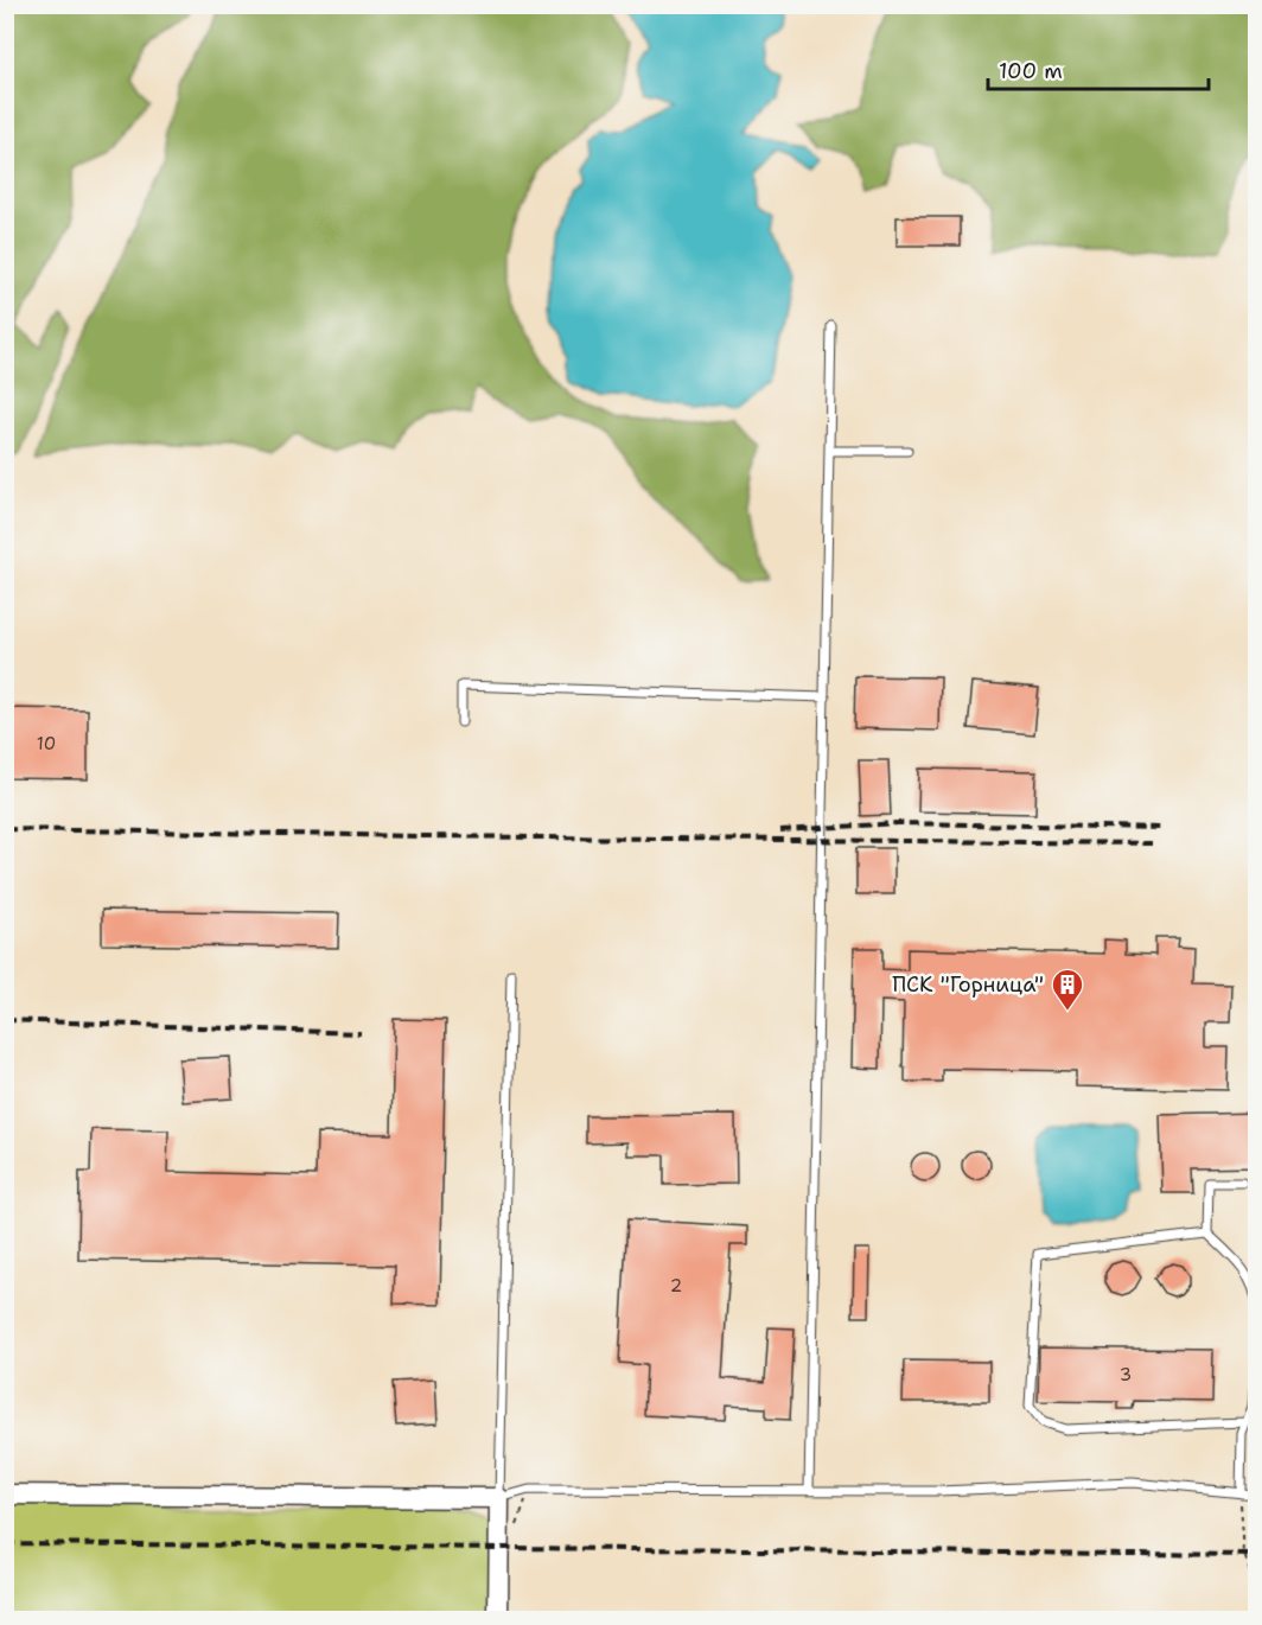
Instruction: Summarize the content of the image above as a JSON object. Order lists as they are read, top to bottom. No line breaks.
{"places":{"building":["ПСК \"Горница\""]},"house_numbers":["10","2","3"],"scale_bar":"100 m"}
